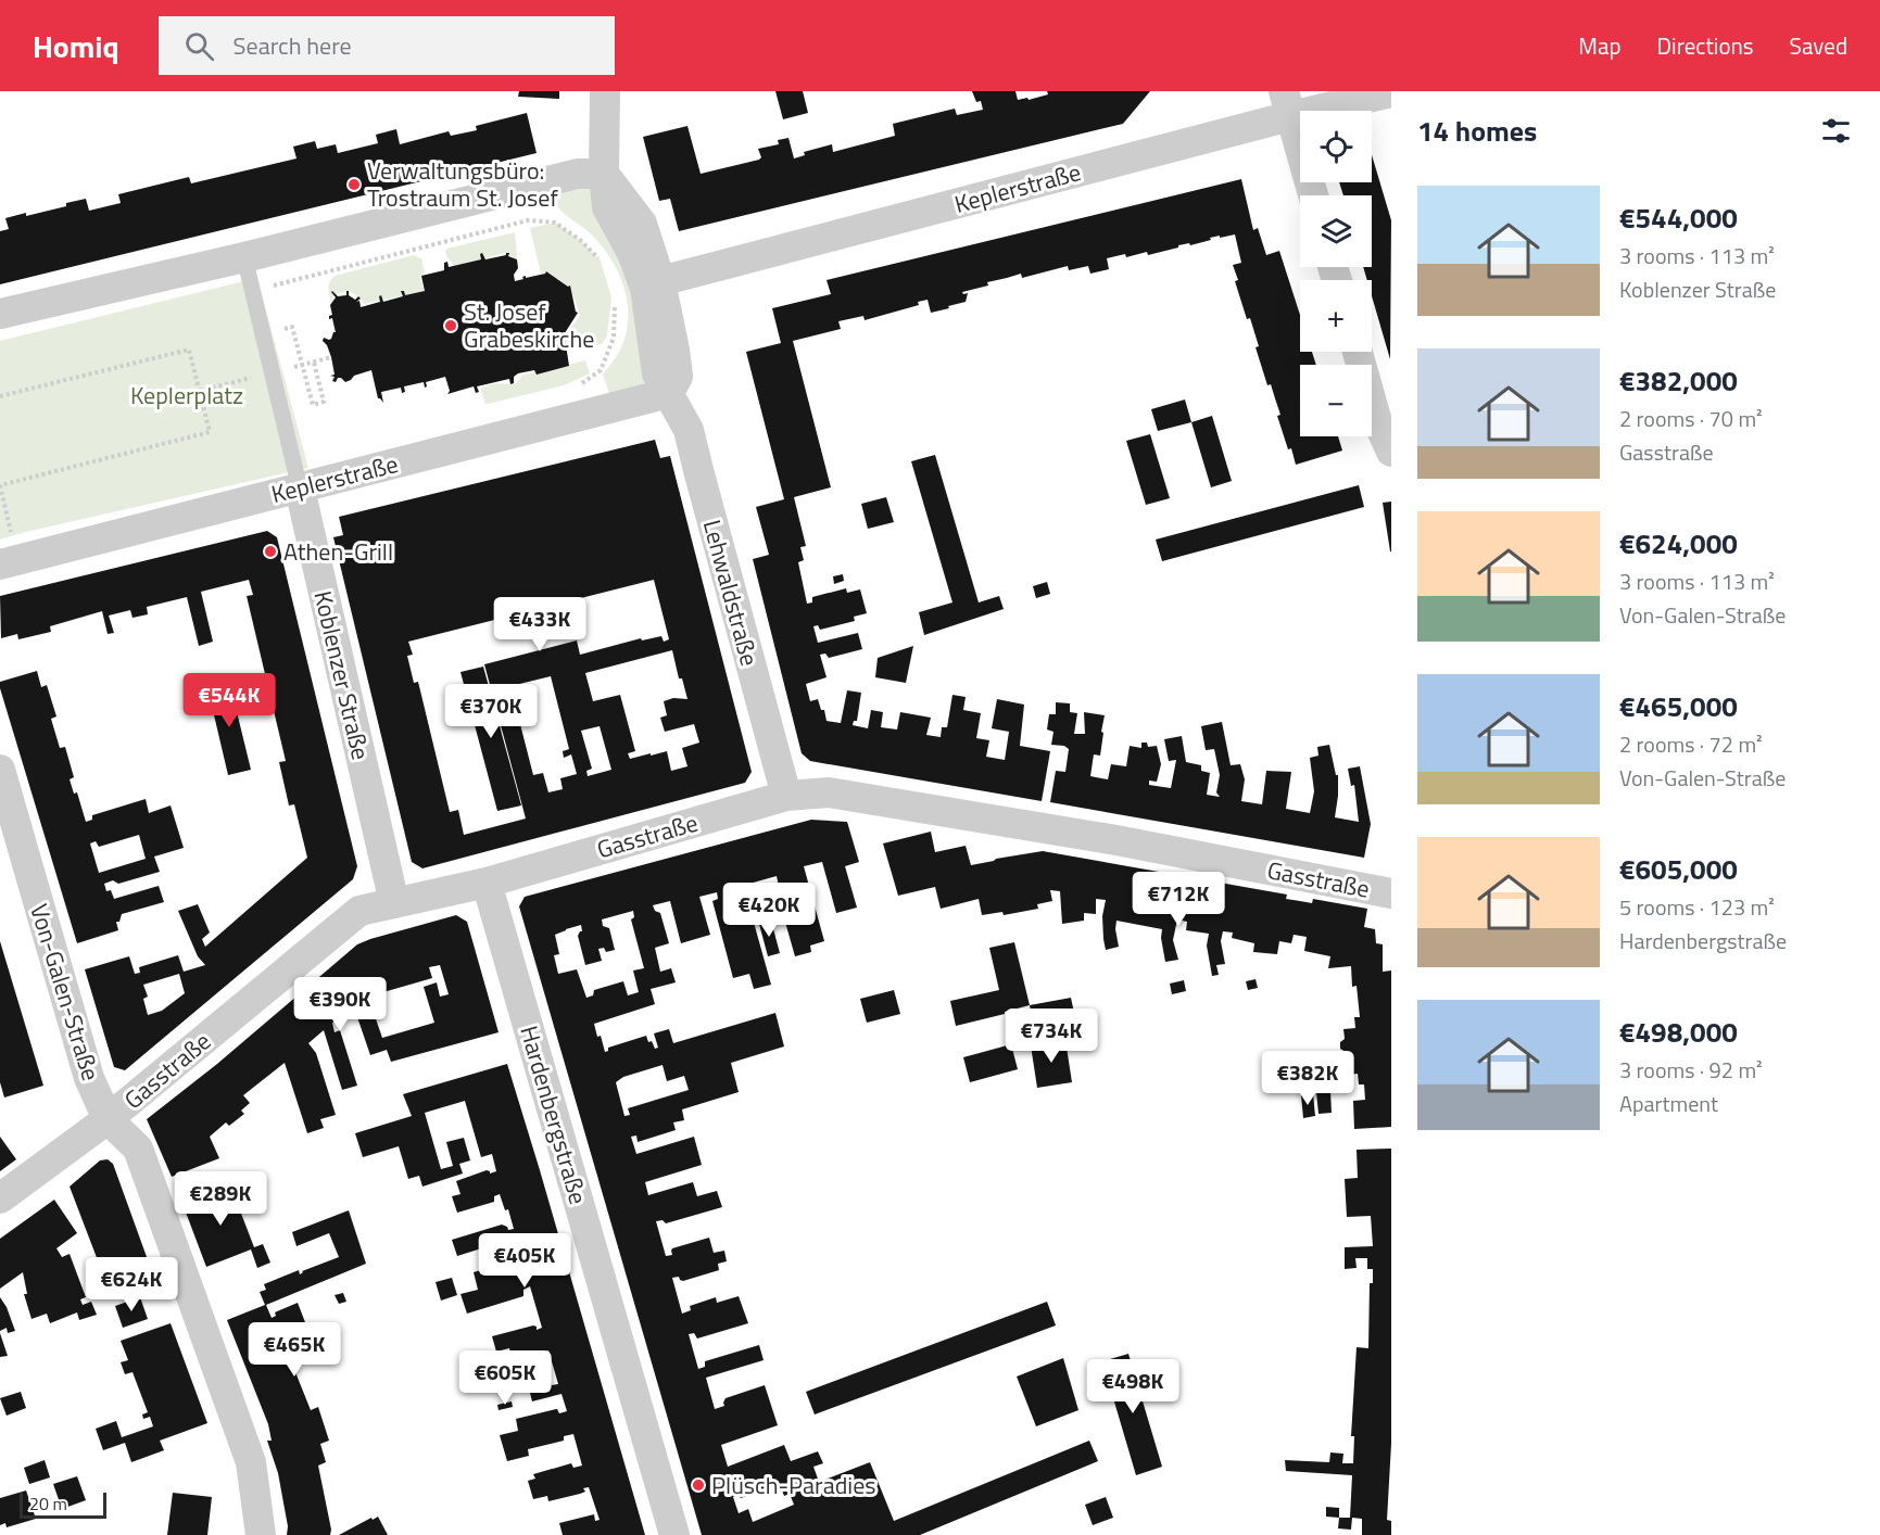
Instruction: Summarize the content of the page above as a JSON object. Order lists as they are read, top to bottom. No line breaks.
{"streets":{"street":["Keplerstraße","Lehwaldstraße","Koblenzer Straße","Gasstraße","Von-Galen-Straße","Hardenbergstraße"]},"crossings":[["Keplerstraße","Lehwaldstraße"],["Keplerstraße","Koblenzer Straße"],["Lehwaldstraße","Gasstraße"],["Koblenzer Straße","Gasstraße"],["Gasstraße","Von-Galen-Straße"],["Gasstraße","Hardenbergstraße"]],"parks":["Keplerplatz"],"places":["Verwaltungsbüro: Trostraum St. Josef","St. Josef Grabeskirche","Athen-Grill","Plüsch-Paradies"],"scale_bar":"20 m","page":{"header":"Homiq","search":"Search here","nav":["Map","Directions","Saved"],"heading":"14 homes","map_buttons":["+","−"],"list":[{"name":"€544,000","note":"3 rooms · 113 m² · Koblenzer Straße"},{"name":"€382,000","note":"2 rooms · 70 m² · Gasstraße"},{"name":"€624,000","note":"3 rooms · 113 m² · Von-Galen-Straße"},{"name":"€465,000","note":"2 rooms · 72 m² · Von-Galen-Straße"},{"name":"€605,000","note":"5 rooms · 123 m² · Hardenbergstraße"},{"name":"€498,000","note":"3 rooms · 92 m² · Apartment"}],"price":["€433K","€544K","€370K","€712K","€420K","€390K","€734K","€382K","€289K","€405K","€624K","€465K","€605K","€498K"],"scale":"20 m"}}
